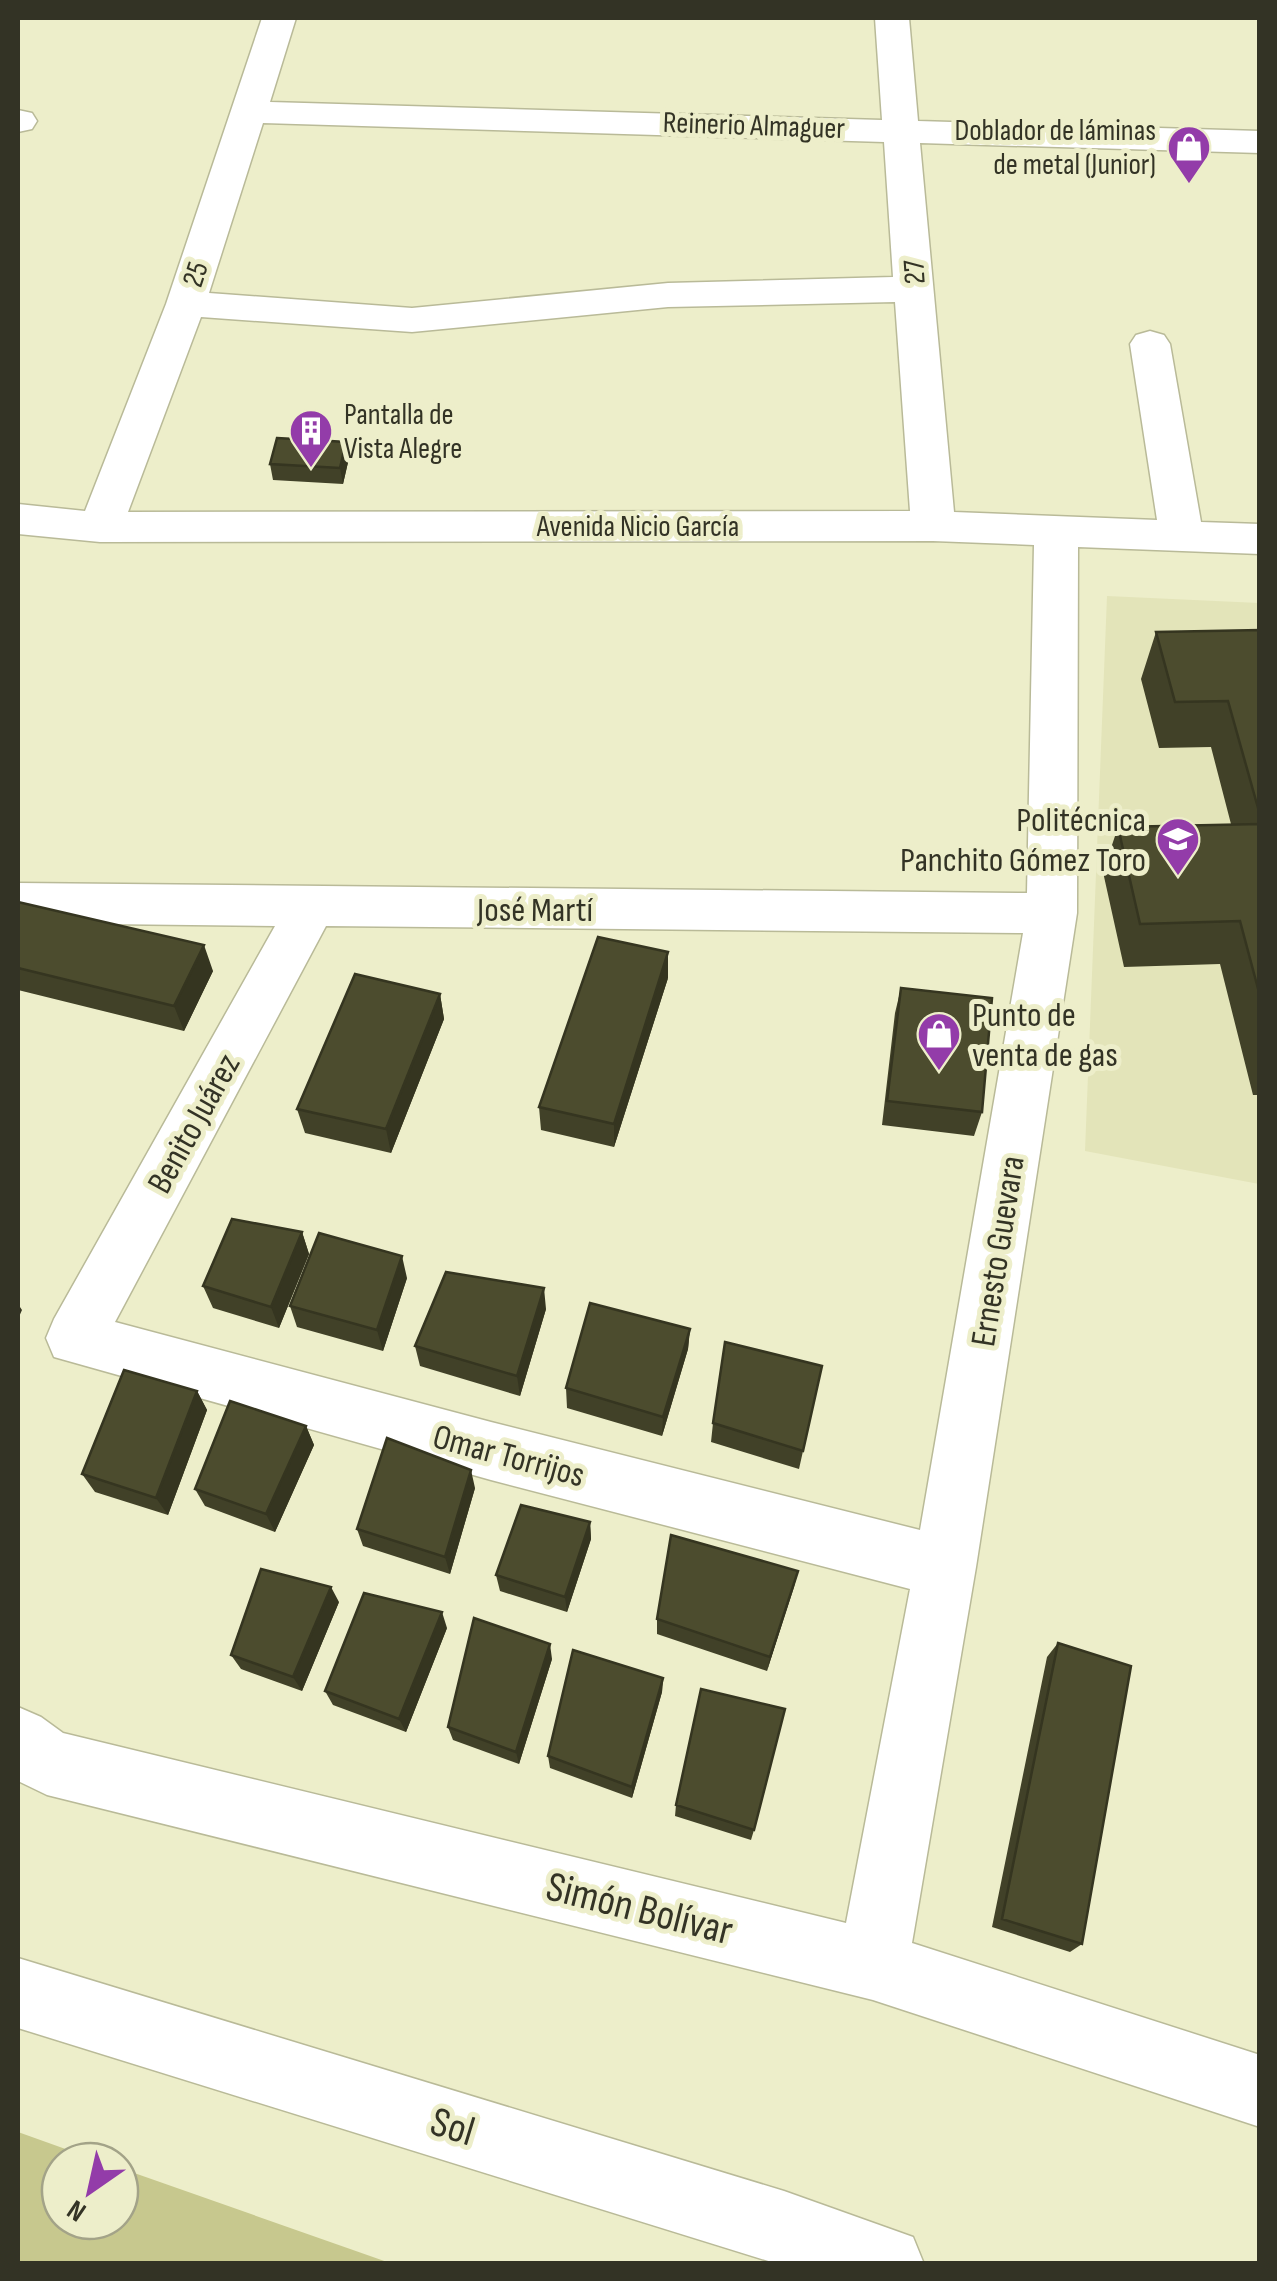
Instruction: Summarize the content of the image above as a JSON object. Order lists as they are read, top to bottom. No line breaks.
{"streets":{"street":["Reinerio Almaguer","27","25","Avenida Nicio García","José Martí","Benito Juárez","Ernesto Guevara","Omar Torrijos","Simón Bolívar","Sol"]},"crossings":[["Reinerio Almaguer","27"],["Reinerio Almaguer","25"],["27","Avenida Nicio García"],["25","Avenida Nicio García"],["Avenida Nicio García","Ernesto Guevara"],["José Martí","Benito Juárez"],["José Martí","Ernesto Guevara"],["Benito Juárez","Omar Torrijos"],["Ernesto Guevara","Omar Torrijos"],["Ernesto Guevara","Simón Bolívar"]],"places":{"shop":["Doblador de láminas de metal (Junior)","Punto de venta de gas"],"building":["Pantalla de Vista Alegre"],"school or university":["Politécnica Panchito Gómez Toro"]},"north":"bottom left"}
